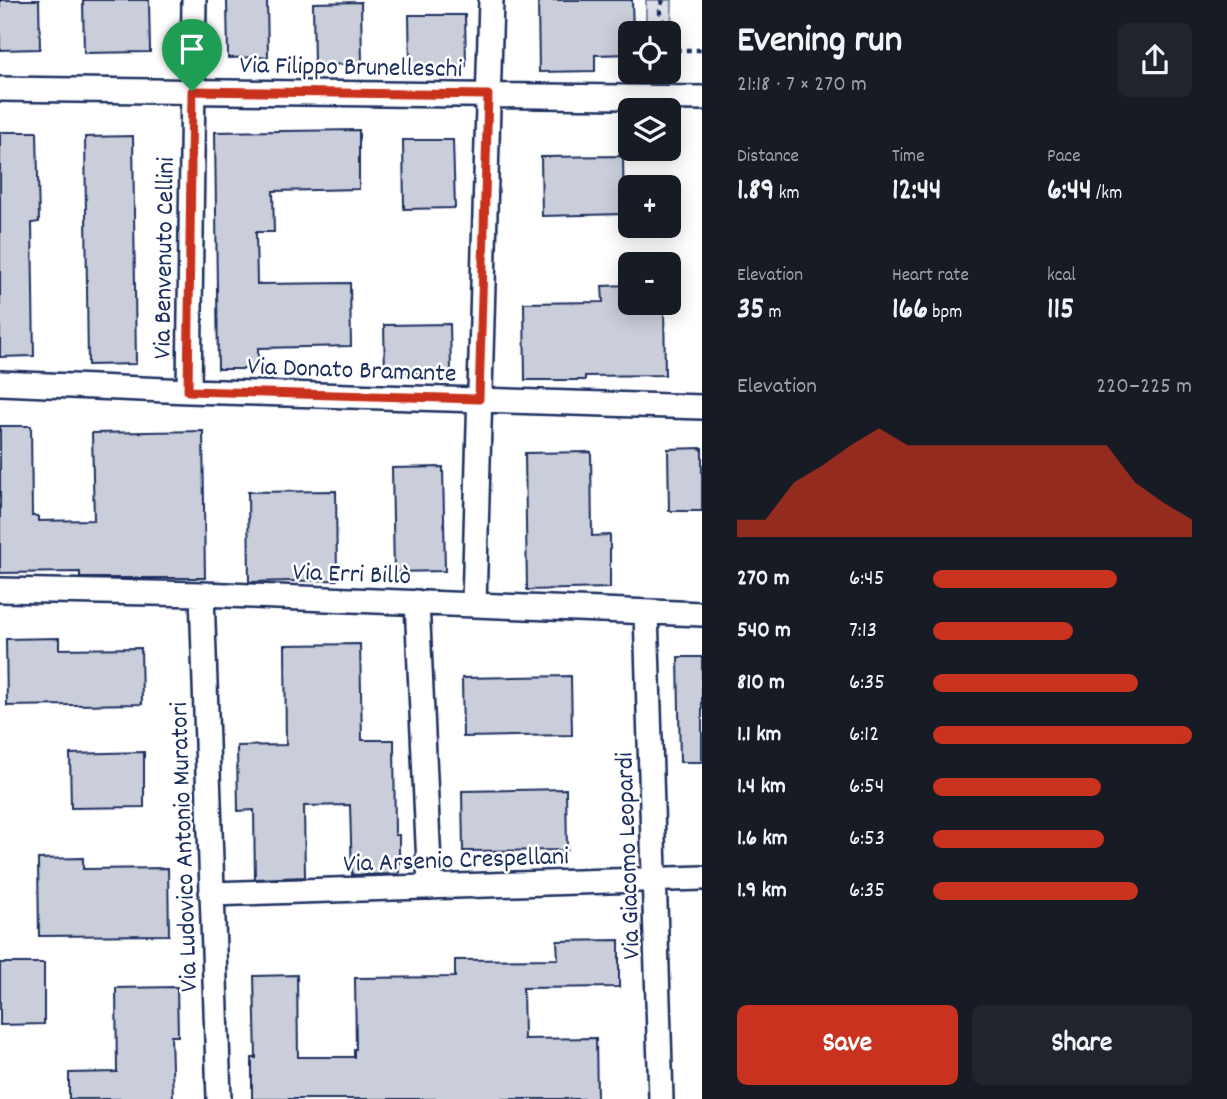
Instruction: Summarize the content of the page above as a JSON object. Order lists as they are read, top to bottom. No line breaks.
{"streets":{"street":["Via Filippo Brunelleschi","Via Benvenuto Cellini","Via Donato Bramante","Via Erri Billò","Via Ludovico Antonio Muratori","Via Giacomo Leopardi","Via Arsenio Crespellani"]},"crossings":[["Via Filippo Brunelleschi","Via Benvenuto Cellini"],["Via Benvenuto Cellini","Via Donato Bramante"],["Via Erri Billò","Via Ludovico Antonio Muratori"],["Via Erri Billò","Via Giacomo Leopardi"],["Via Ludovico Antonio Muratori","Via Arsenio Crespellani"],["Via Giacomo Leopardi","Via Arsenio Crespellani"]],"page":{"heading":["Evening run","21:18 · 7 × 270 m"],"map_buttons":["+","−"],"stats":[["Distance","1.89 km"],["Time","12:44"],["Pace","6:44 /km"],["Elevation","35 m"],["Heart rate","166 bpm"],["kcal","115"]],"chart":["Elevation","220–225 m"],"list":[{"name":"270 m","note":"6:45"},{"name":"540 m","note":"7:13"},{"name":"810 m","note":"6:35"},{"name":"1.1 km","note":"6:12"},{"name":"1.4 km","note":"6:54"},{"name":"1.6 km","note":"6:53"},{"name":"1.9 km","note":"6:35"}],"buttons":["Save","Share"]}}
